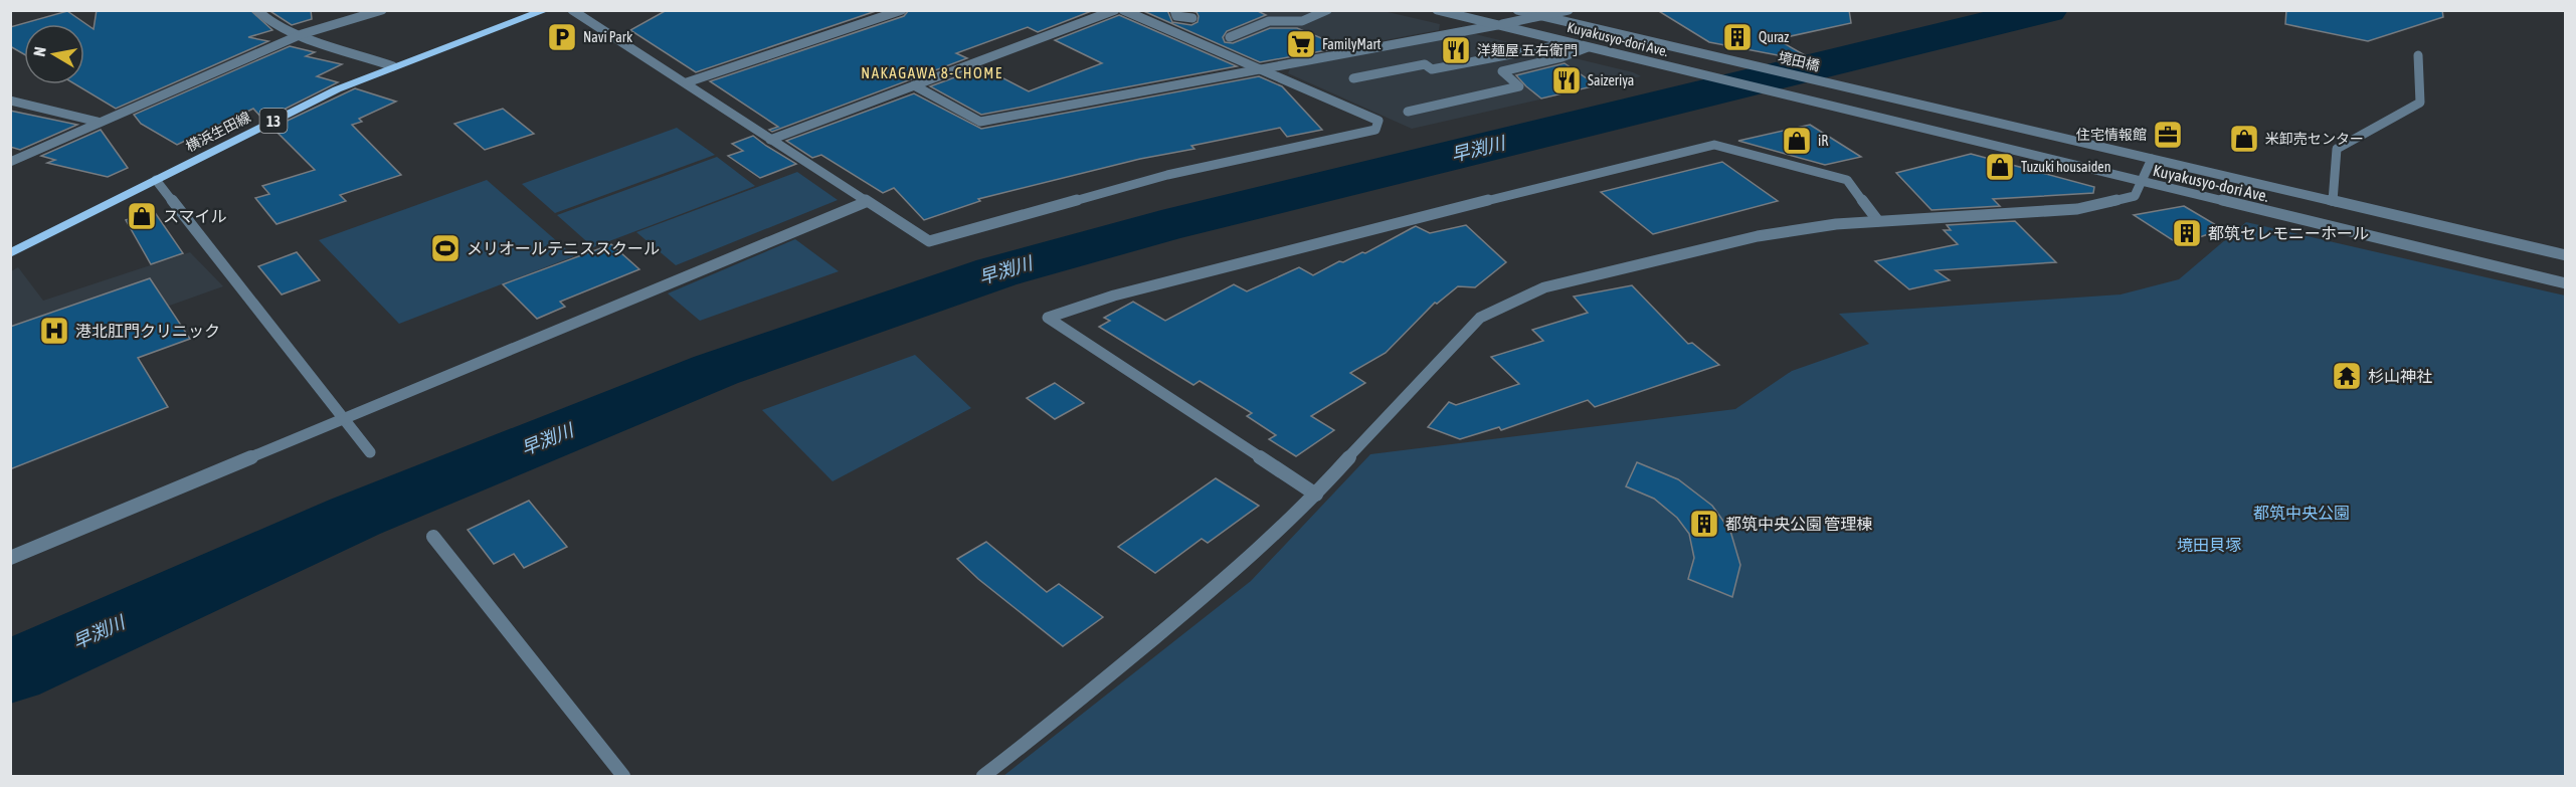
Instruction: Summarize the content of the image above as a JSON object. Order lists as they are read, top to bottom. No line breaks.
{"streets":{"main road":["13","横浜生田線"],"street":["Kuyakusyo-dori Ave.","境田橋"]},"crossings":[["Kuyakusyo-dori Ave.","境田橋"]],"districts":["NAKAGAWA 8-CHOME"],"water":["早渕川"],"parks":["都筑中央公園","境田貝塚"],"places":{"parking":["Navi Park"],"building":["Quraz","都筑セレモニーホール","都筑中央公園 管理棟"],"supermarket":["FamilyMart"],"restaurant":["洋麺屋 五右衛門","Saizeriya"],"office":["住宅情報館"],"shop":["米卸売センター","iR","Tuzuki housaiden","スマイル"],"sports":["メリオールテニススクール"],"hospital":["港北肛門クリニック"],"temple":["杉山神社"]},"north":"left"}
